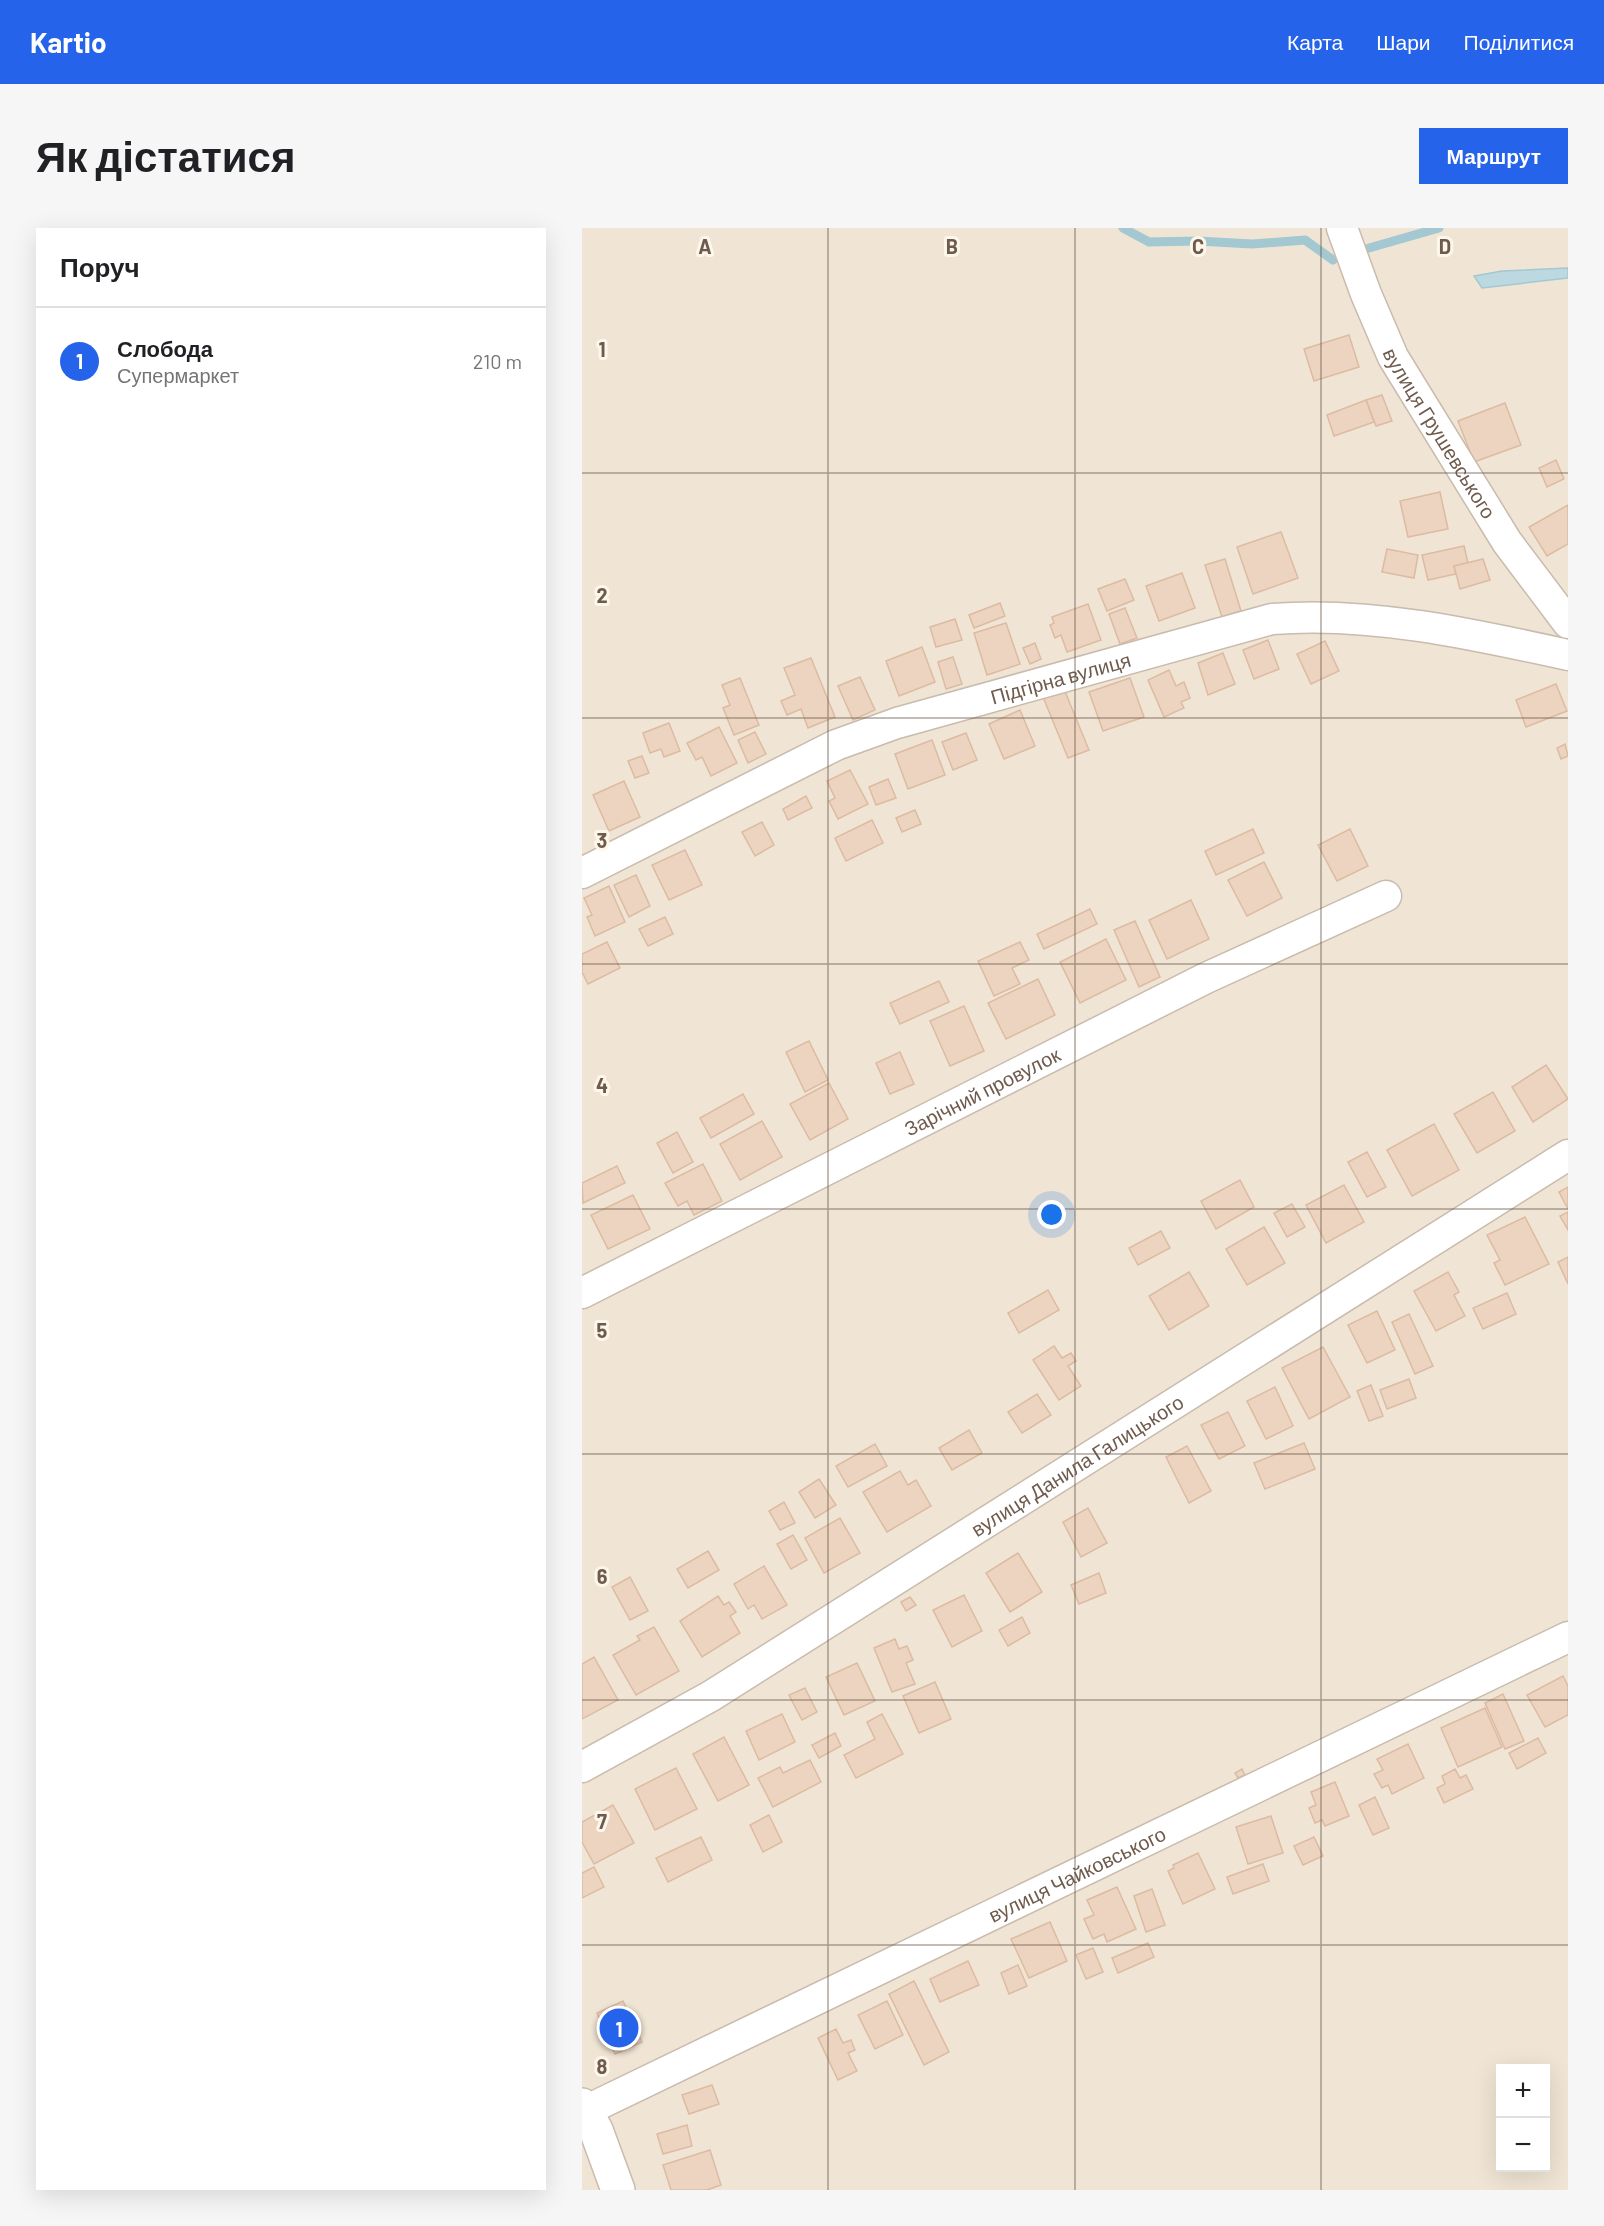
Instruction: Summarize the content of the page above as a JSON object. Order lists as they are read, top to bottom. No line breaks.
{"streets":{"street":["вулиця Грушевського","Підгірна вулиця","Зарічний провулок","вулиця Данила Галицького","вулиця Чайковського"]},"page":{"header":"Kartio","nav":["Карта","Шари","Поділитися"],"buttons":"Маршрут","title":"Як дістатися","heading":"Поруч","list":[{"mark":"1","name":"Слобода","note":"Супермаркет","value":"210 m"}],"pins":"1","map_buttons":["+","−"]},"grid":{"columns":["A","B","C","D"],"rows":["1","2","3","4","5","6","7","8"]}}
